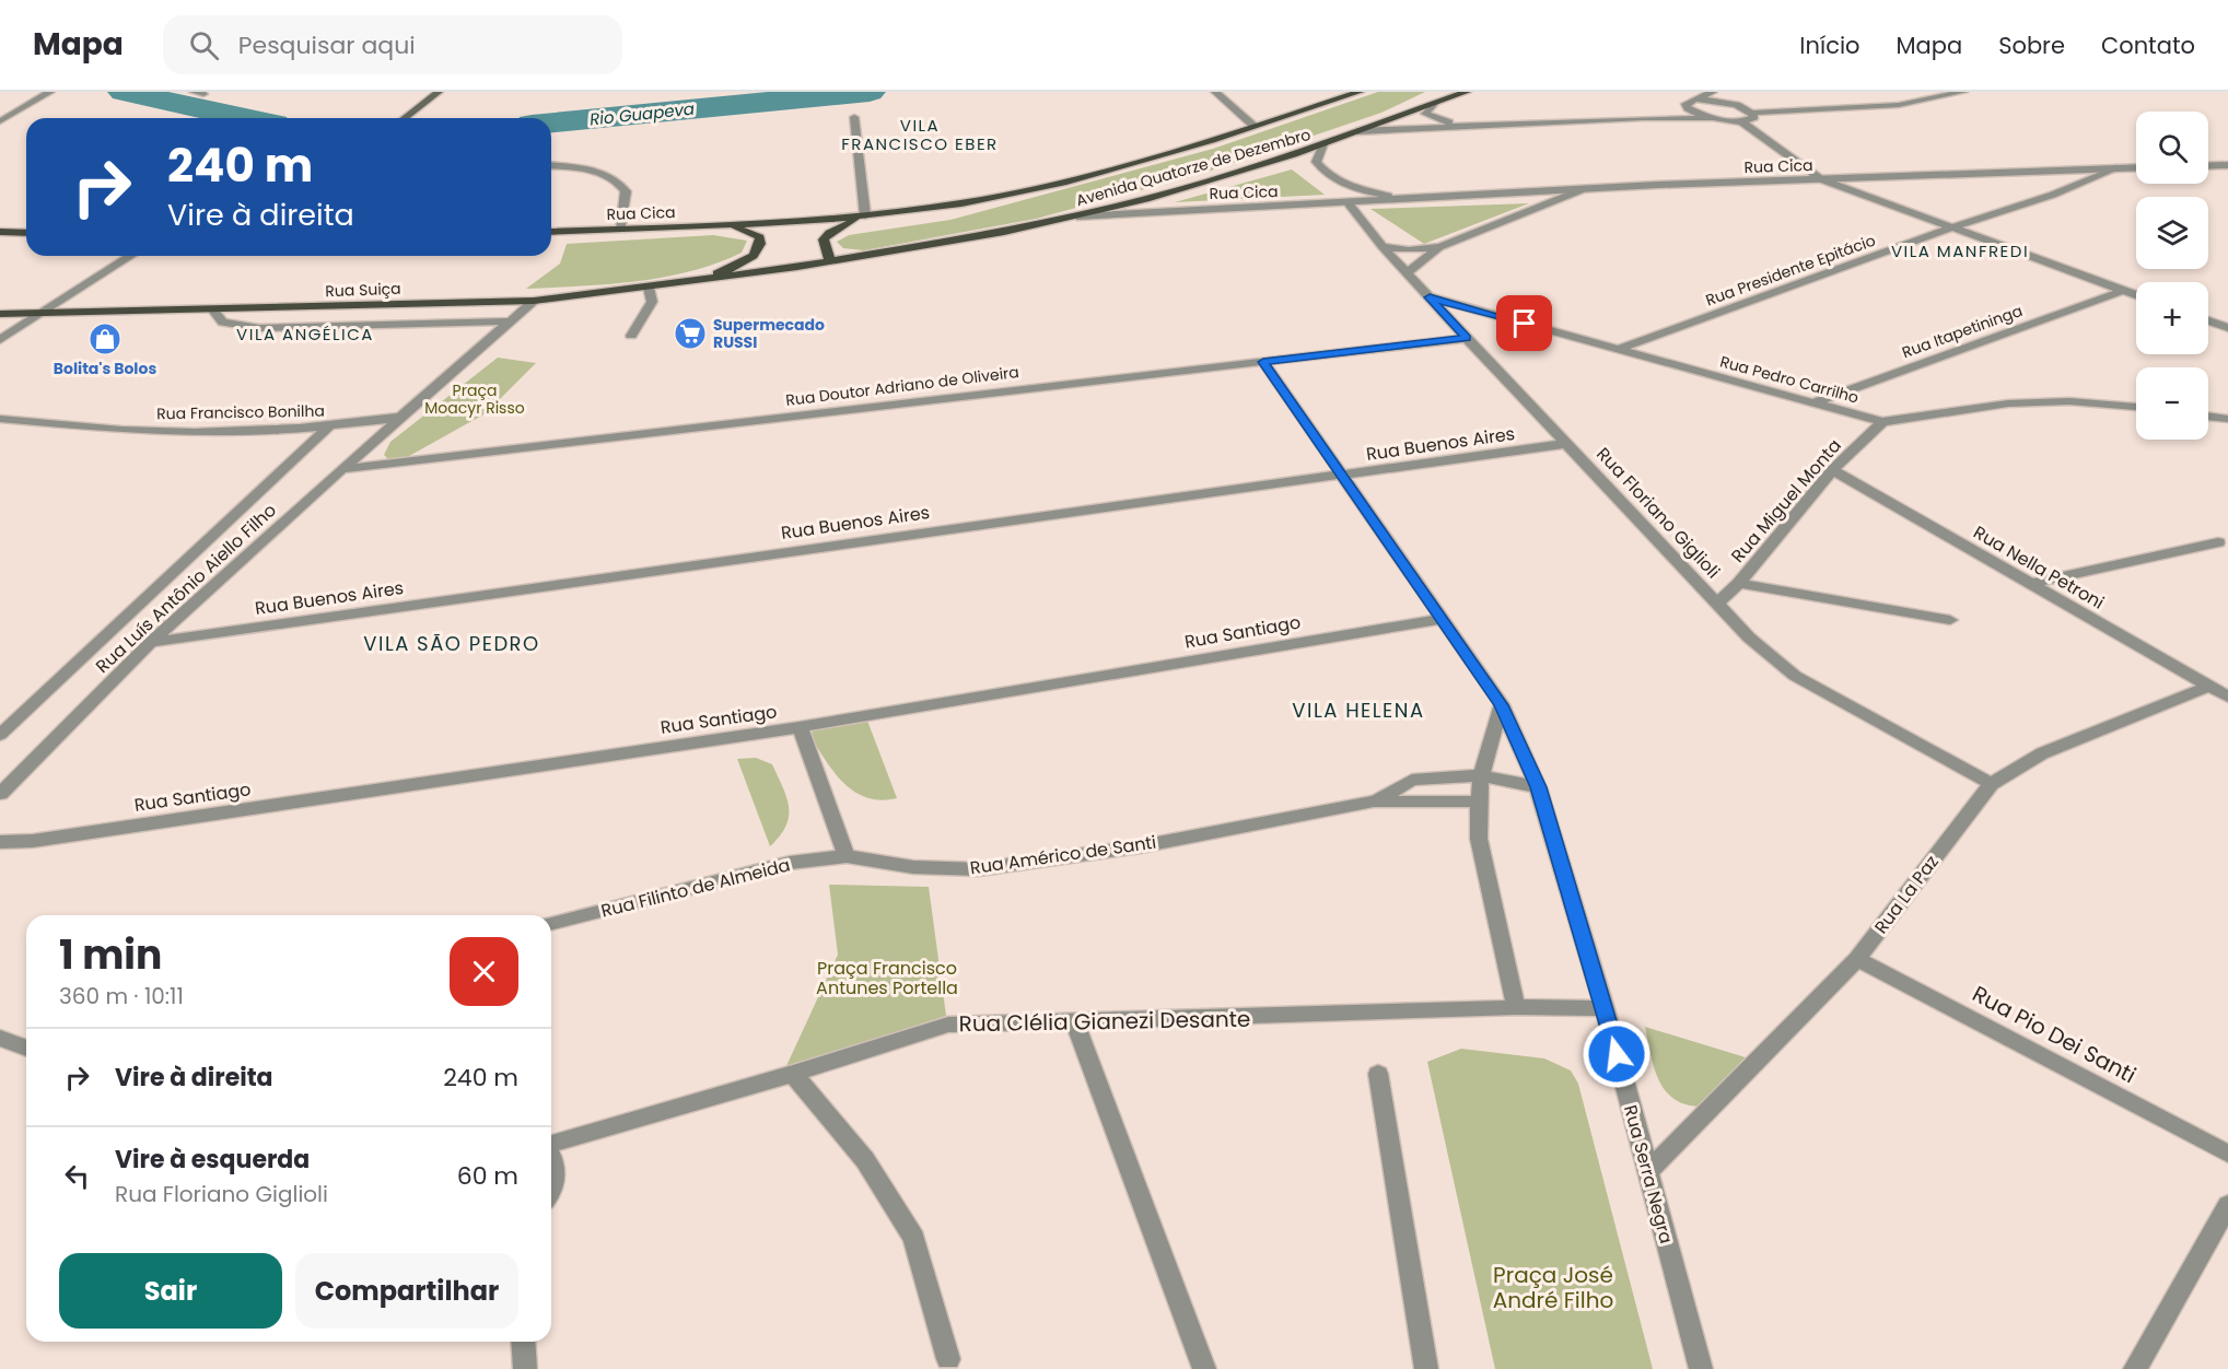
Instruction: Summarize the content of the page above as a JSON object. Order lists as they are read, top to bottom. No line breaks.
{"streets":{"main road":["Rua Cica","Avenida Quatorze de Dezembro","Rua Suiça"],"street":["Rua Presidente Epitácio","Rua Itapetininga","Rua Pedro Carrilho","Rua Doutor Adriano de Oliveira","Rua Francisco Bonilha","Rua Buenos Aires","Rua Miguel Monta","Rua Floriano Giglioli","Rua Nella Petroni","Rua Luís Antônio Aiello Filho","Rua Santiago","Rua Américo de Santi","Rua Filinto de Almeida","Rua La Paz","Rua Clélia Gianezi Desante","Rua Pio Dei Santi","Rua Serra Negra"]},"crossings":[["Rua Cica","Avenida Quatorze de Dezembro"],["Rua Cica","Rua Presidente Epitácio"],["Rua Cica","Rua Floriano Giglioli"],["Avenida Quatorze de Dezembro","Rua Suiça"],["Rua Presidente Epitácio","Rua Pedro Carrilho"],["Rua Suiça","Rua Luís Antônio Aiello Filho"],["Rua Itapetininga","Rua Pedro Carrilho"],["Rua Pedro Carrilho","Rua Miguel Monta"],["Rua Pedro Carrilho","Rua Floriano Giglioli"],["Rua Doutor Adriano de Oliveira","Rua Floriano Giglioli"],["Rua Doutor Adriano de Oliveira","Rua Luís Antônio Aiello Filho"],["Rua Doutor Adriano de Oliveira","Rua Serra Negra"],["Rua Francisco Bonilha","Rua Luís Antônio Aiello Filho"],["Rua Buenos Aires","Rua Floriano Giglioli"],["Rua Buenos Aires","Rua Luís Antônio Aiello Filho"],["Rua Buenos Aires","Rua Serra Negra"],["Rua Miguel Monta","Rua Floriano Giglioli"],["Rua Miguel Monta","Rua Nella Petroni"],["Rua Floriano Giglioli","Rua La Paz"],["Rua Nella Petroni","Rua La Paz"],["Rua Santiago","Rua Serra Negra"],["Rua Américo de Santi","Rua Filinto de Almeida"],["Rua La Paz","Rua Pio Dei Santi"],["Rua La Paz","Rua Serra Negra"],["Rua Clélia Gianezi Desante","Rua Serra Negra"]],"districts":["VILA FRANCISCO EBER","VILA MANFREDI","VILA ANGÉLICA","VILA SÃO PEDRO","VILA HELENA"],"water":["Rio Guapeva"],"parks":["Praça Moacyr Risso","Praça Francisco Antunes Portella","Praça José André Filho"],"places":{"supermarket":["Supermecado RUSSI"],"shop":["Bolita's Bolos"]},"page":{"header":"Mapa","search":"Pesquisar aqui","nav":["Início","Mapa","Sobre","Contato"],"map_buttons":["+","−"],"turn":["240 m","Vire à direita"],"heading":["1 min","360 m · 10:11"],"list":[{"name":"Vire à direita","value":"240 m"},{"name":"Vire à esquerda","note":"Rua Floriano Giglioli","value":"60 m"}],"buttons":["Sair","Compartilhar"]}}
